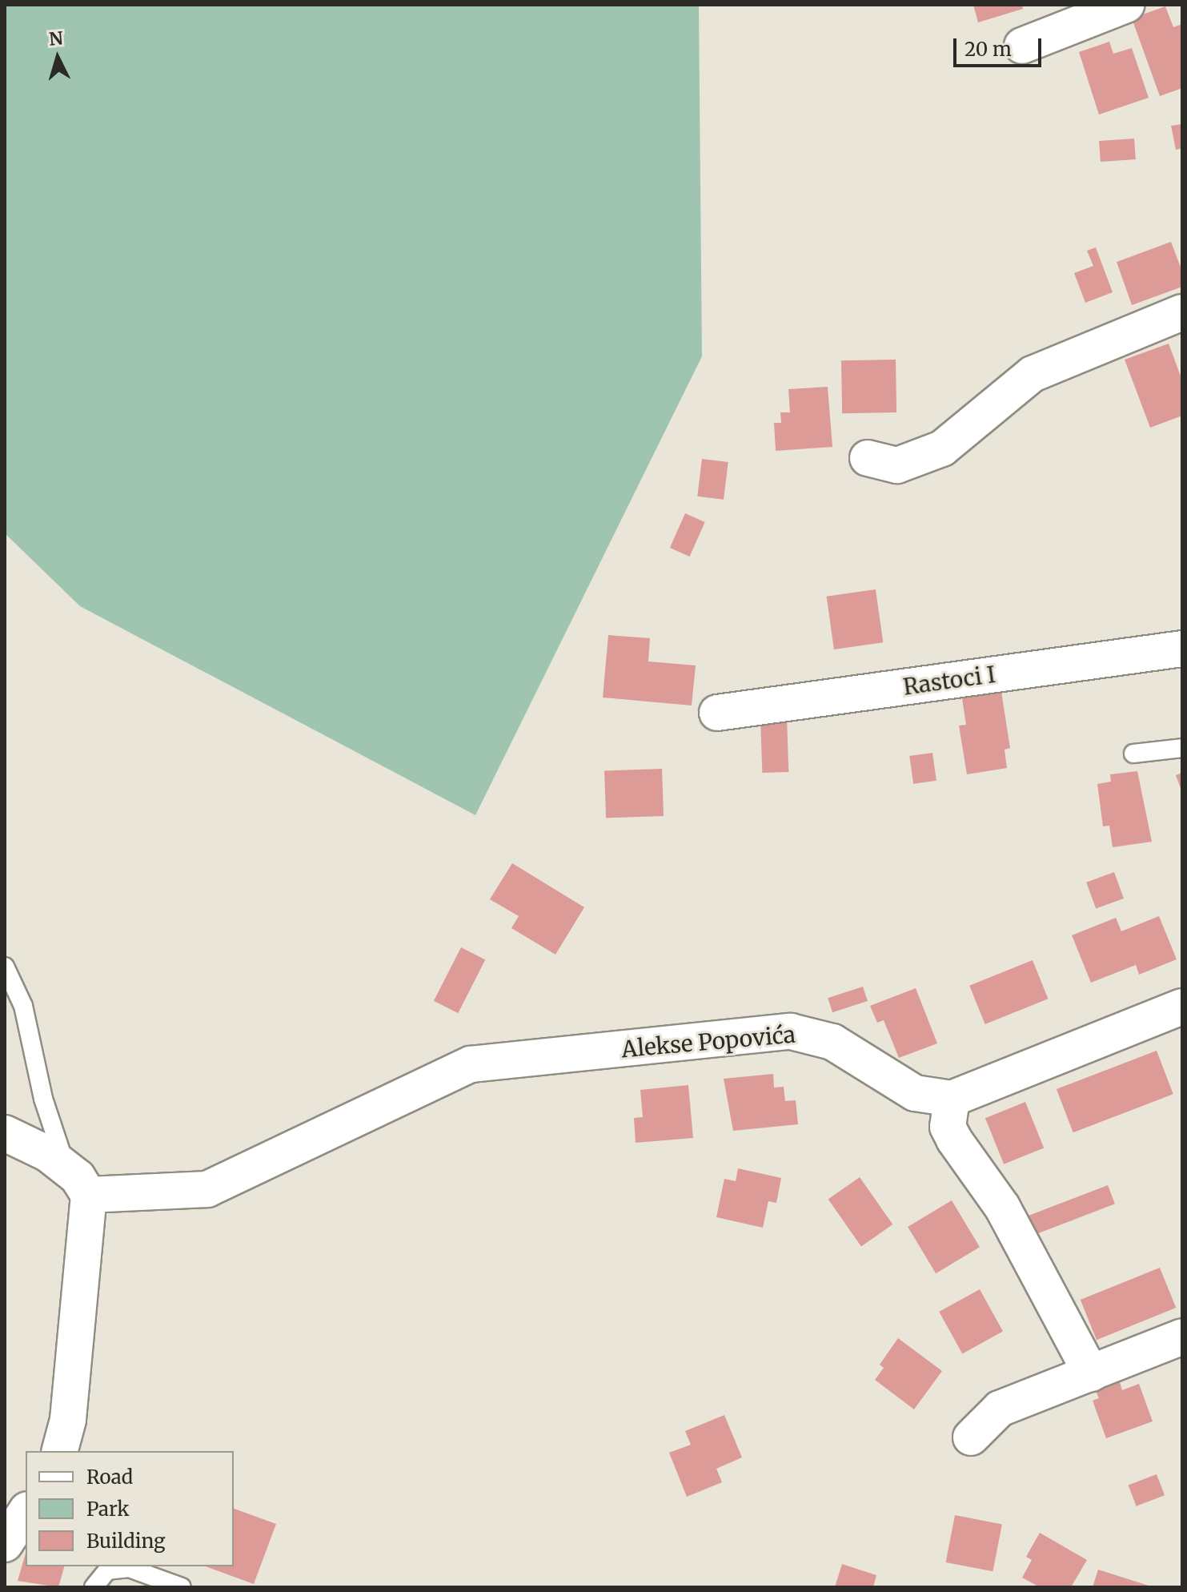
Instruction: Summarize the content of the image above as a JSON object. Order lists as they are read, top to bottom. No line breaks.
{"streets":{"street":["Rastoci I","Alekse Popovića"]},"legend":["Road","Park","Building"],"scale_bar":"20 m","north":"top"}
